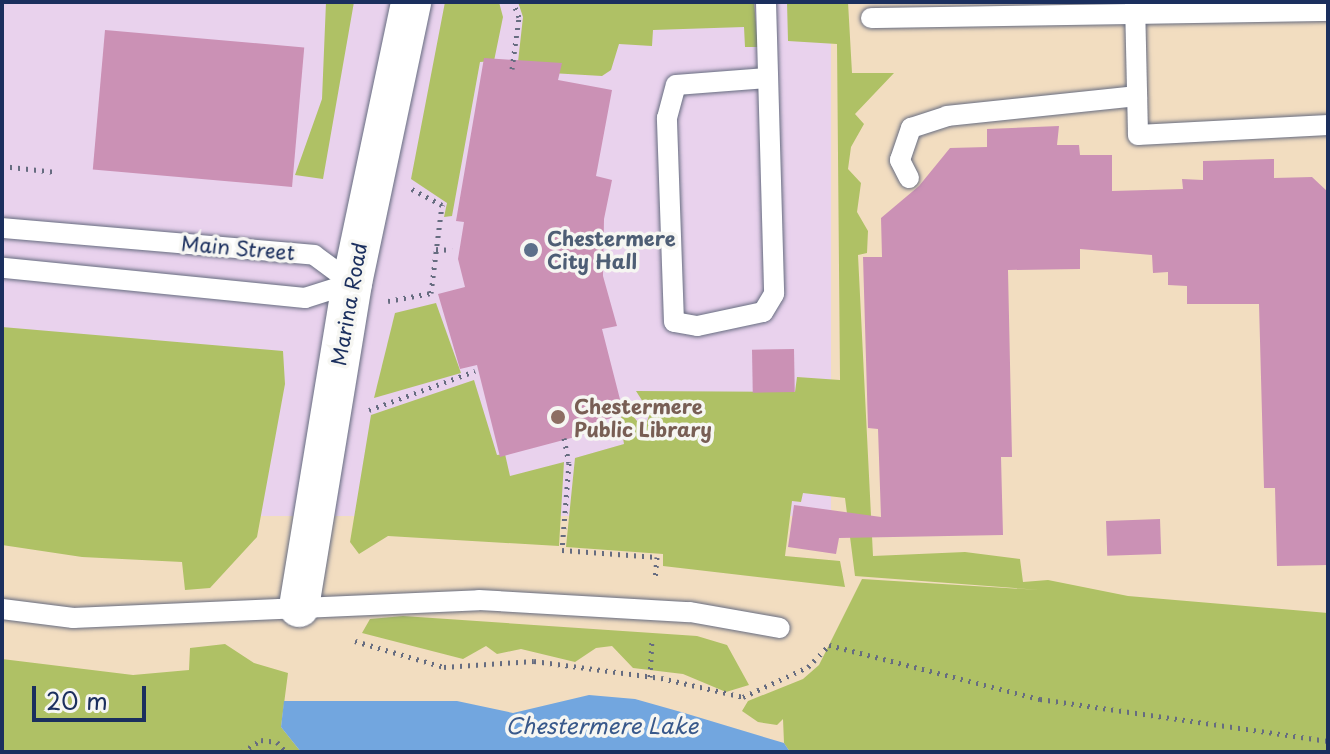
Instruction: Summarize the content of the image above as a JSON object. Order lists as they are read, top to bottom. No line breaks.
{"streets":{"street":["Marina Road"],"lane":["Main Street"]},"crossings":[["Main Street","Marina Road"]],"water":["Chestermere Lake"],"places":["Chestermere City Hall","Chestermere Public Library"],"scale_bar":"20 m"}
